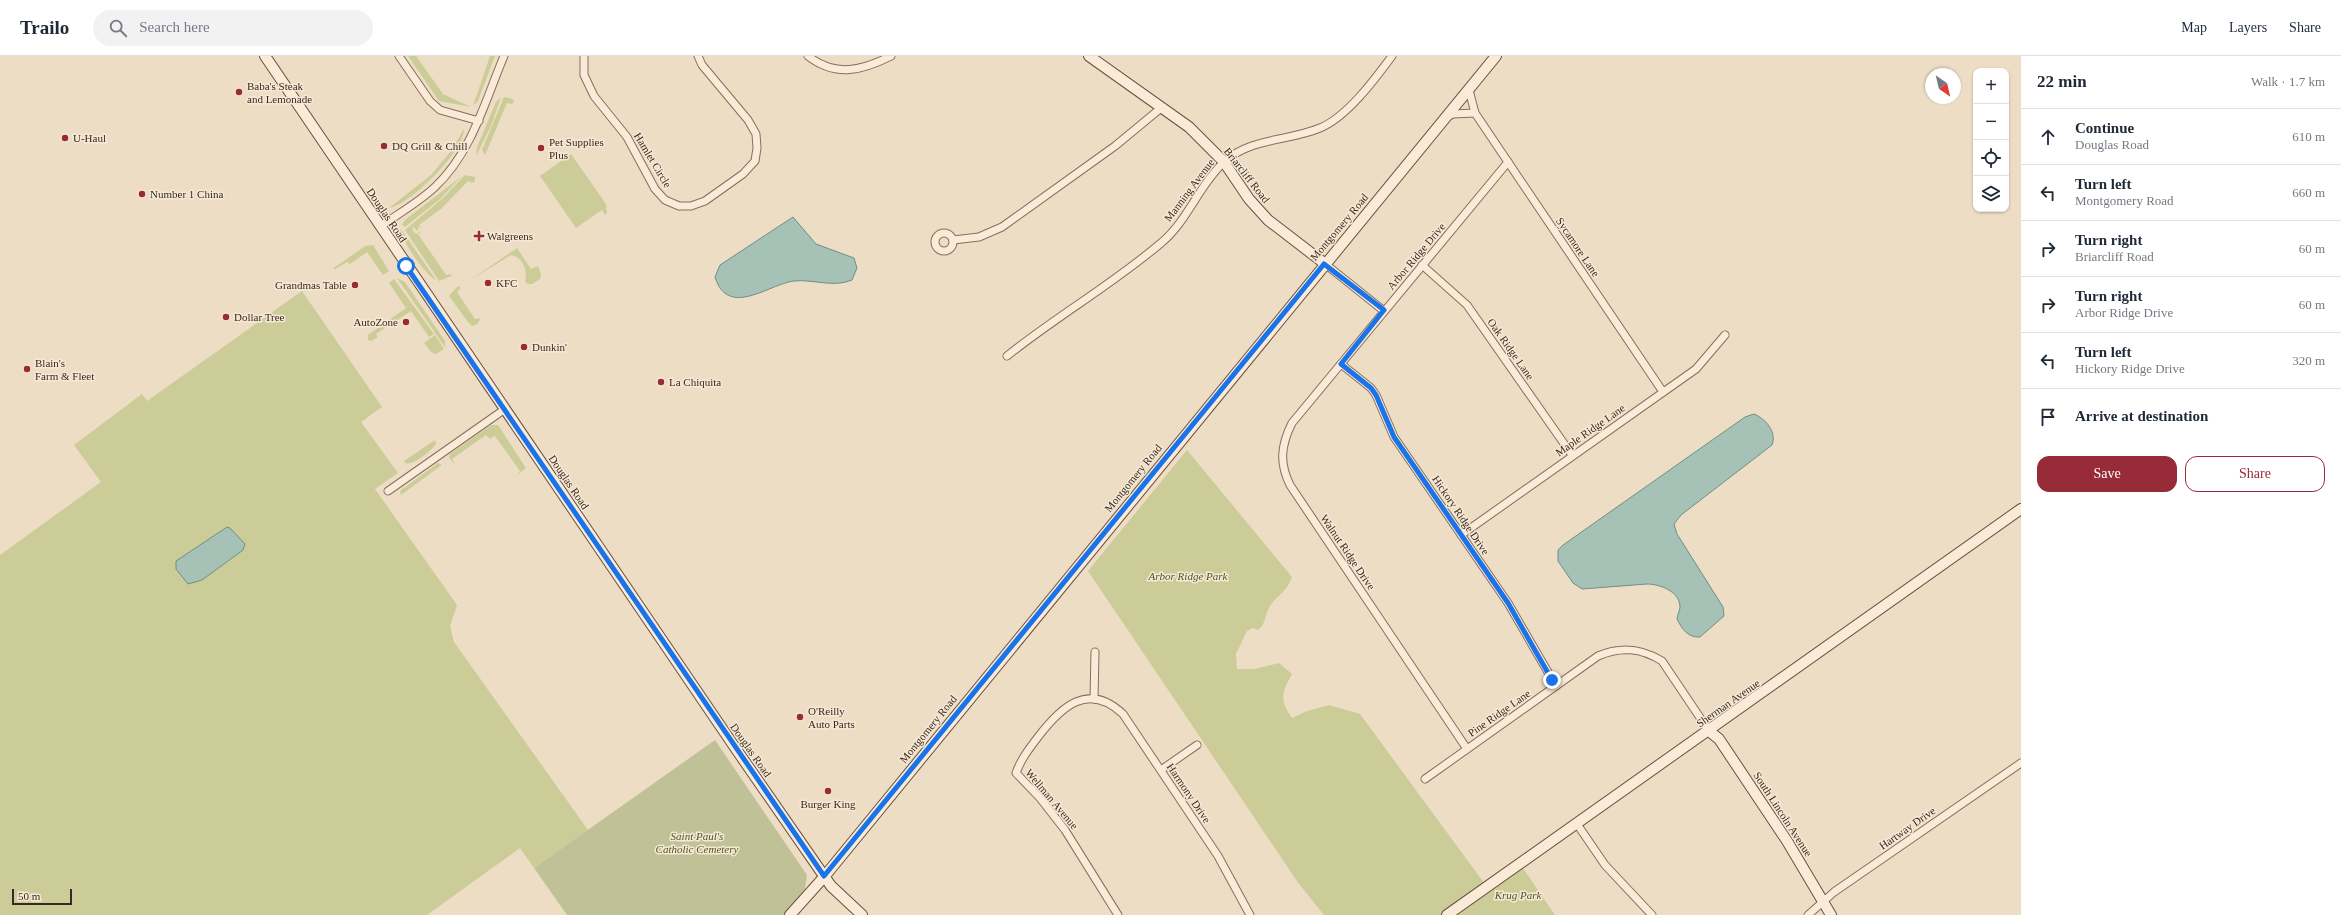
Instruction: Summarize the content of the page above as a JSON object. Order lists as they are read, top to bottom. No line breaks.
{"streets":{"street":["Hamlet Circle","Briarcliff Road","Manning Avenue","Douglas Road","Montgomery Road","Sycamore Lane","Arbor Ridge Drive","Oak Ridge Lane","Maple Ridge Lane","Hickory Ridge Drive","Walnut Ridge Drive","Sherman Avenue","Pine Ridge Lane","Harmony Drive","Wellman Avenue","South Lincoln Avenue","Hartway Drive"]},"crossings":[["Briarcliff Road","Manning Avenue"],["Briarcliff Road","Montgomery Road"],["Briarcliff Road","Arbor Ridge Drive"],["Douglas Road","Montgomery Road"],["Montgomery Road","Sycamore Lane"],["Sycamore Lane","Arbor Ridge Drive"],["Sycamore Lane","Maple Ridge Lane"],["Arbor Ridge Drive","Oak Ridge Lane"],["Arbor Ridge Drive","Hickory Ridge Drive"],["Arbor Ridge Drive","Walnut Ridge Drive"],["Oak Ridge Lane","Maple Ridge Lane"],["Maple Ridge Lane","Hickory Ridge Drive"],["Hickory Ridge Drive","Walnut Ridge Drive"],["Hickory Ridge Drive","Pine Ridge Lane"],["Walnut Ridge Drive","Pine Ridge Lane"],["Sherman Avenue","Pine Ridge Lane"],["Sherman Avenue","South Lincoln Avenue"],["Pine Ridge Lane","South Lincoln Avenue"],["Harmony Drive","Wellman Avenue"],["South Lincoln Avenue","Hartway Drive"]],"parks":["Arbor Ridge Park","Saint Paul's Catholic Cemetery","Krug Park"],"places":{"other":["Baba's Steak and Lemonade","U-Haul","DQ Grill & Chill","Pet Supplies Plus","Number 1 China","KFC","Grandmas Table","Dollar Tree","AutoZone","Dunkin'","Blain's Farm & Fleet","La Chiquita","O'Reilly Auto Parts","Burger King"],"health":["Walgreens"]},"scale_bar":"50 m","north":"bottom right","page":{"header":"Trailo","search":"Search here","nav":["Map","Layers","Share"],"heading":["22 min","Walk · 1.7 km"],"map_buttons":["+","−"],"list":[["Continue","Douglas Road","610 m"],["Turn left","Montgomery Road","660 m"],["Turn right","Briarcliff Road","60 m"],["Turn right","Arbor Ridge Drive","60 m"],["Turn left","Hickory Ridge Drive","320 m"],"Arrive at destination"],"buttons":["Save","Share"],"scale":"50 m"}}
